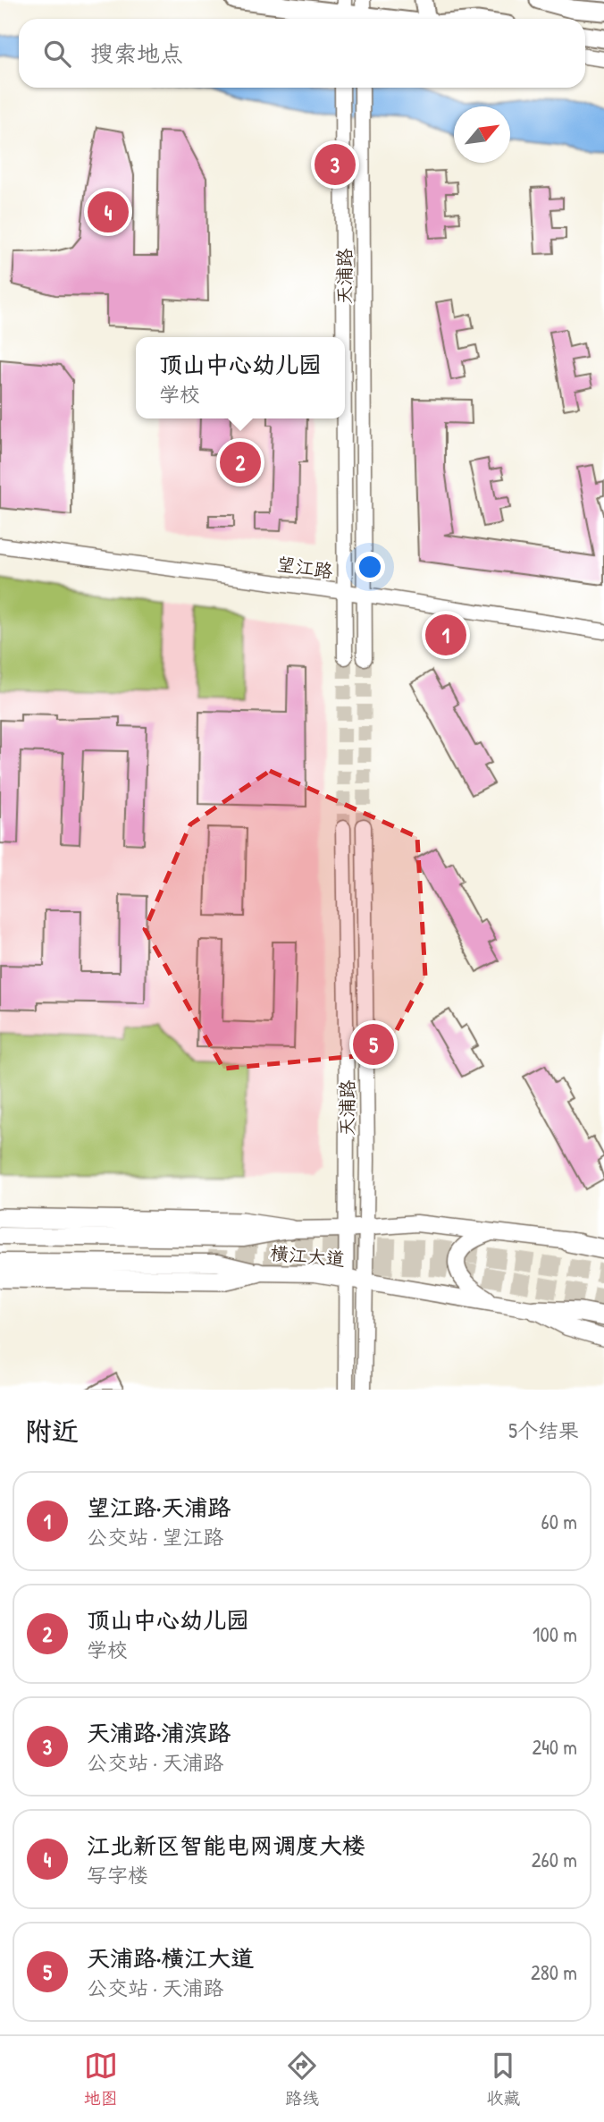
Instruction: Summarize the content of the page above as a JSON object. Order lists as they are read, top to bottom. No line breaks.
{"streets":{"main road":["横江大道"],"street":["天浦路","望江路"]},"crossings":[["天浦路","望江路"],["天浦路","横江大道"]],"north":"top right","page":{"search":"搜索地点","pins":["3","4","2","1","5"],"popup":["顶山中心幼儿园","学校"],"heading":["附近","5个结果"],"list":[{"mark":"1","name":"望江路·天浦路","note":"公交站 · 望江路","value":"60 m"},{"mark":"2","name":"顶山中心幼儿园","note":"学校","value":"100 m"},{"mark":"3","name":"天浦路·浦滨路","note":"公交站 · 天浦路","value":"240 m"},{"mark":"4","name":"江北新区智能电网调度大楼","note":"写字楼","value":"260 m"},{"mark":"5","name":"天浦路·横江大道","note":"公交站 · 天浦路","value":"280 m"}],"nav":["地图","路线","收藏"]}}
